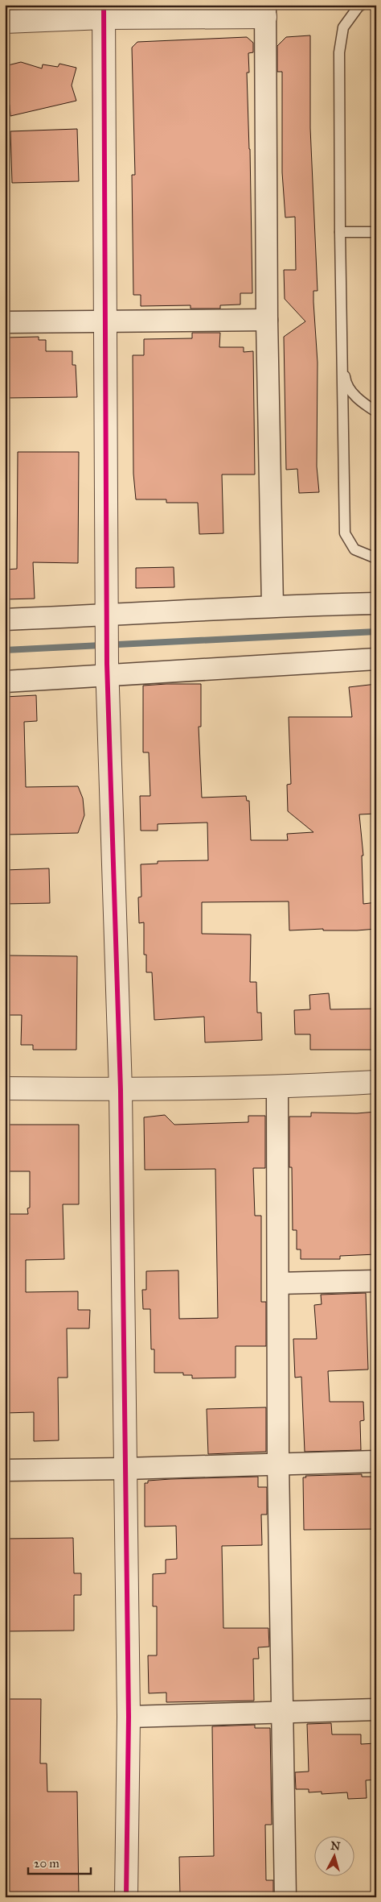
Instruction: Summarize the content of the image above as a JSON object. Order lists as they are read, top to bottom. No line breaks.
{"scale_bar":"20 m","north":"top"}
